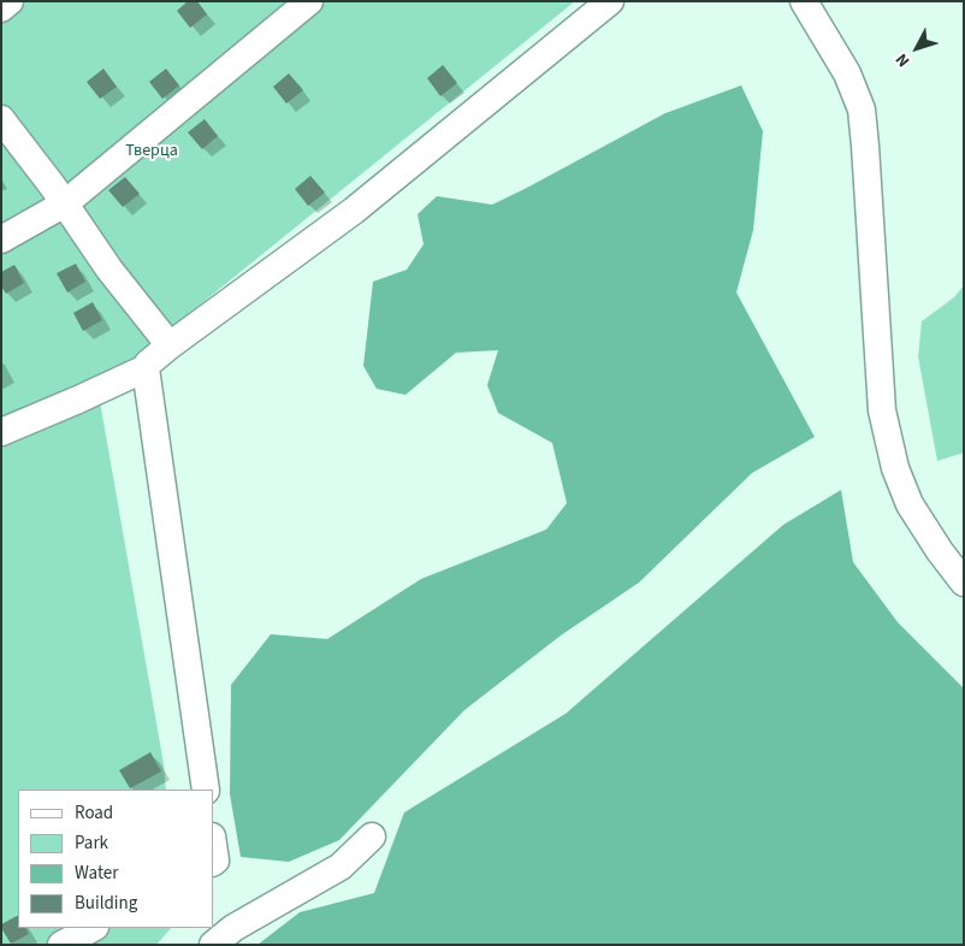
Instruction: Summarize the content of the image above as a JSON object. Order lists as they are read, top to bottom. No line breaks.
{"parks":["Тверца"],"legend":["Road","Park","Water","Building"],"north":"bottom left"}
